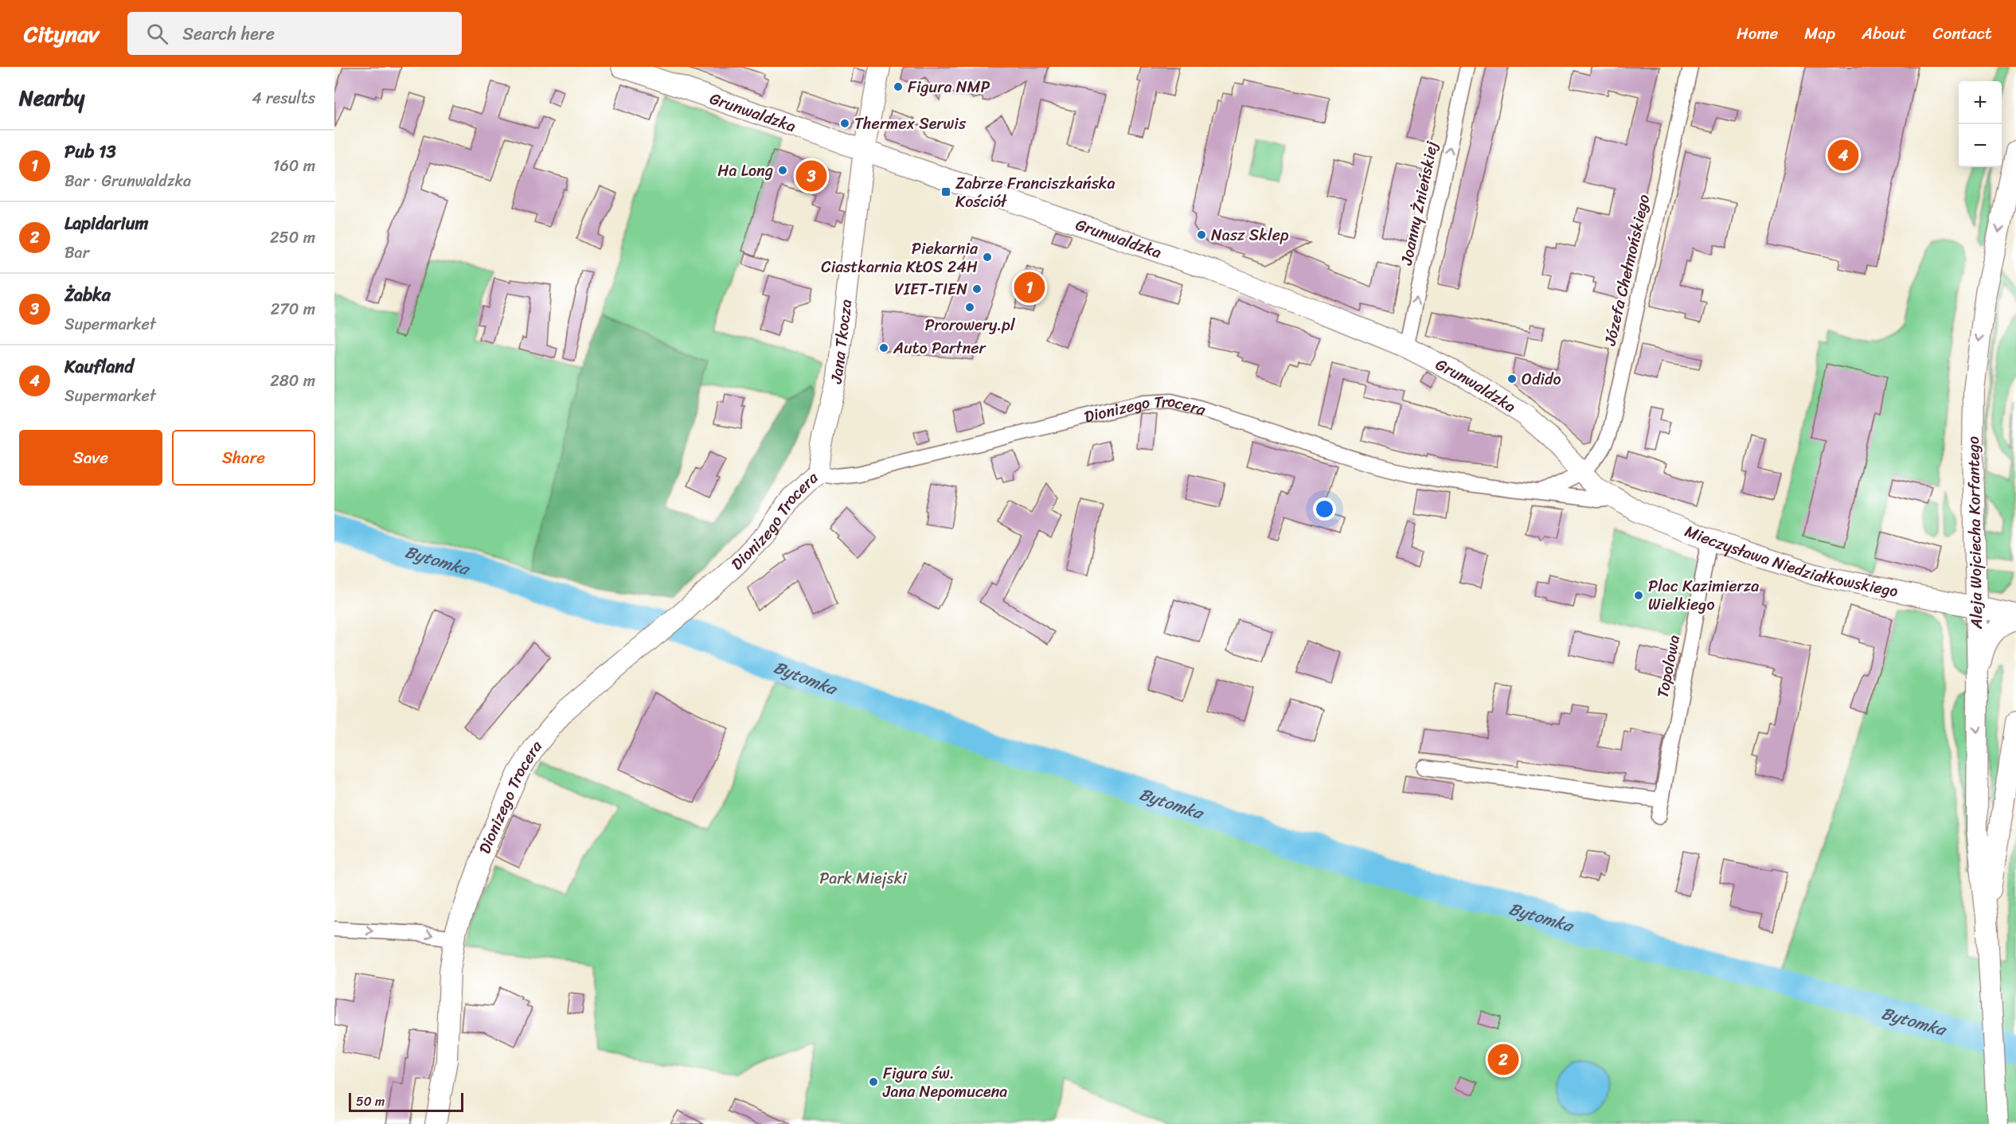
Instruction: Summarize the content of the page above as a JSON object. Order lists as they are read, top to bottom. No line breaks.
{"streets":{"street":["Grunwaldzka","Joanny Żnieńskiej","Józefa Chełmońskiego","Jana Tkocza","Dionizego Trocera","Aleja Wojciecha Korfantego","Mieczysława Niedziałkowskiego","Topolowa"]},"crossings":[["Grunwaldzka","Joanny Żnieńskiej"],["Grunwaldzka","Józefa Chełmońskiego"],["Grunwaldzka","Jana Tkocza"],["Grunwaldzka","Mieczysława Niedziałkowskiego"],["Józefa Chełmońskiego","Mieczysława Niedziałkowskiego"],["Jana Tkocza","Dionizego Trocera"],["Dionizego Trocera","Mieczysława Niedziałkowskiego"],["Aleja Wojciecha Korfantego","Mieczysława Niedziałkowskiego"],["Mieczysława Niedziałkowskiego","Topolowa"]],"one_way":["Joanny Żnieńskiej","Aleja Wojciecha Korfantego"],"water":["Bytomka"],"parks":["Park Miejski"],"places":{"other":["Figura NMP","Thermex Serwis","Ha Long","Nasz Sklep","Piekarnia Ciastkarnia KŁOS 24H","VIET-TIEN","Prorowery.pl","Auto Partner","Odido","Plac Kazimierza Wielkiego","Figura św. Jana Nepomucena"],"transit":["Zabrze Franciszkańska Kościół"]},"scale_bar":"50 m","page":{"header":"Citynav","search":"Search here","nav":["Home","Map","About","Contact"],"heading":["Nearby","4 results"],"map_buttons":["+","−"],"list":[{"mark":"1","name":"Pub 13","note":"Bar · Grunwaldzka","value":"160 m"},{"mark":"2","name":"Lapidarium","note":"Bar","value":"250 m"},{"mark":"3","name":"Żabka","note":"Supermarket","value":"270 m"},{"mark":"4","name":"Kaufland","note":"Supermarket","value":"280 m"}],"pins":["4","3","1","2"],"buttons":["Save","Share"],"scale":"50 m"}}
